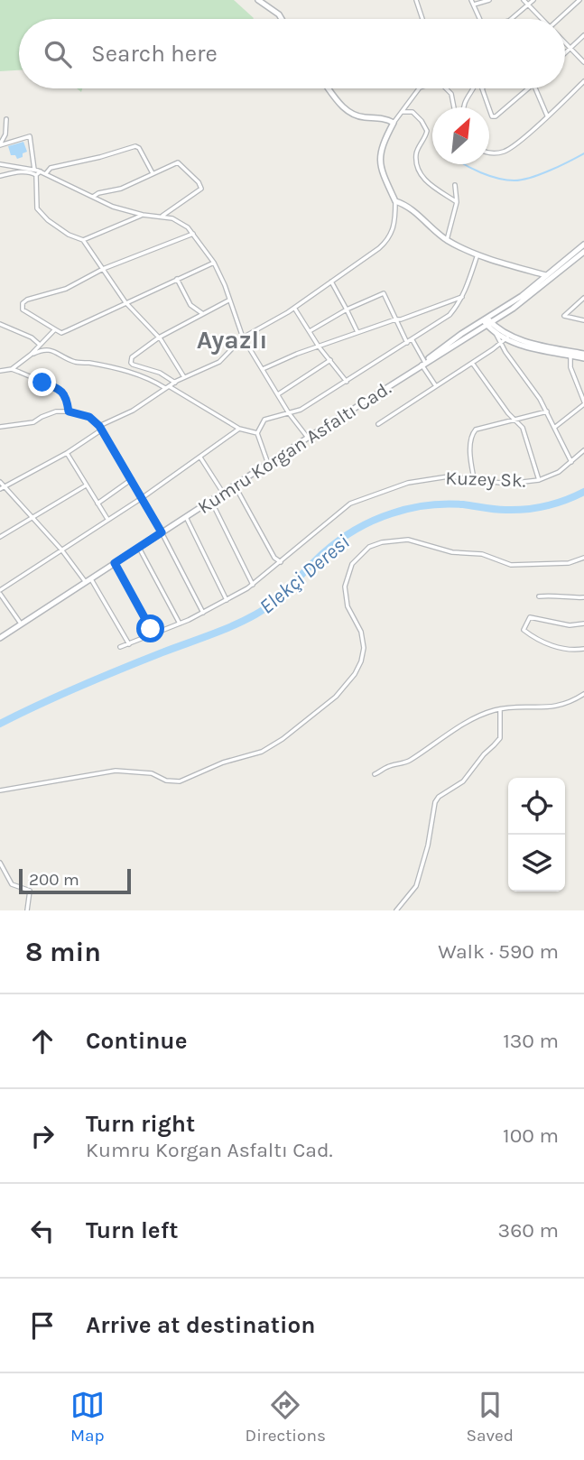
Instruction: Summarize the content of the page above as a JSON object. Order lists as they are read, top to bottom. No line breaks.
{"streets":{"main road":["Kumru Korgan Asfaltı Cad."],"street":["Kuzey Sk."]},"districts":["Ayazlı"],"water":["Elekçi Deresi"],"scale_bar":"200 m","north":"top right","page":{"search":"Search here","scale":"200 m","heading":["8 min","Walk · 590 m"],"list":[["Continue","130 m"],["Turn right","Kumru Korgan Asfaltı Cad.","100 m"],["Turn left","360 m"],"Arrive at destination"],"nav":["Map","Directions","Saved"]}}
